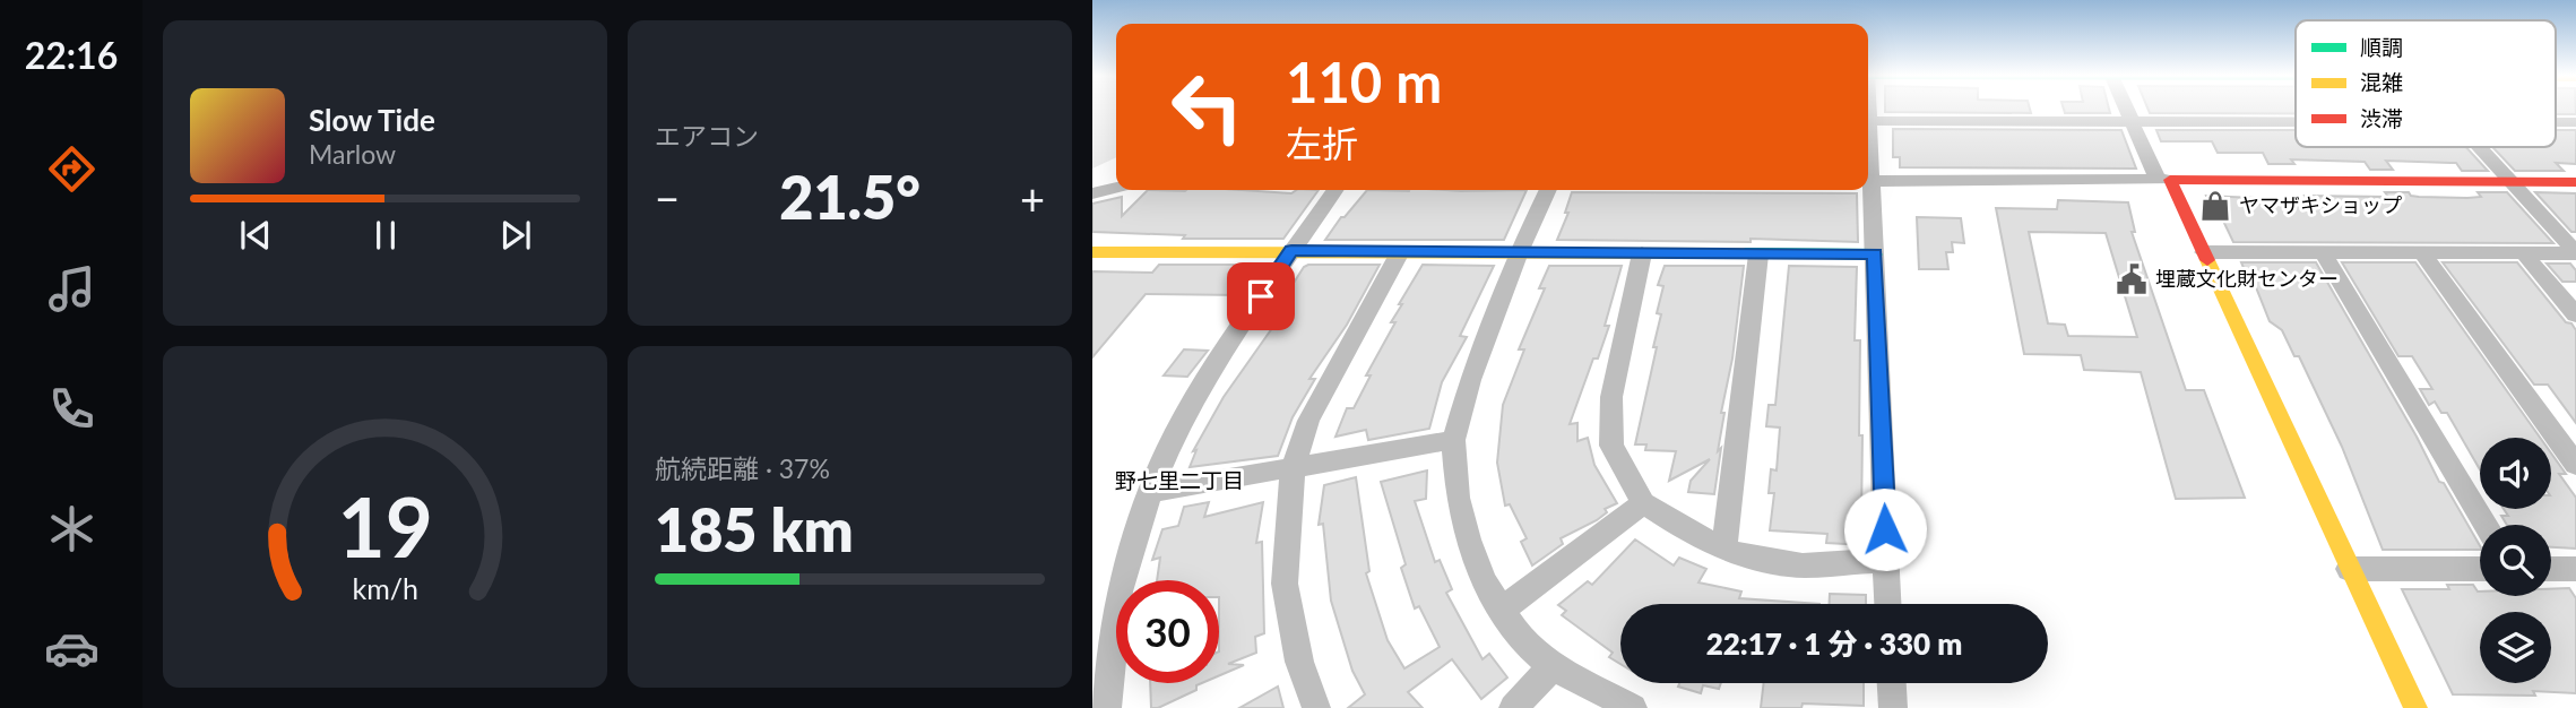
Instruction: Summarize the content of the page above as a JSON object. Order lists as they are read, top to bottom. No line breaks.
{"districts":["野七里二丁目"],"places":{"shop":["ヤマザキショップ"],"public building":["埋蔵文化財センター"]},"legend":["順調","混雑","渋滞"],"page":{"tabs":"22:16","tile":["エアコン",["航続距離 · 37%","185 km"]],"turn":["110 m","左折"],"song":["Slow Tide","Marlow"],"heat":["−","21.5°","+"],"limit":"30","trip":"22:17 · 1 分 · 330 m","gauge":["19","km/h"]}}
